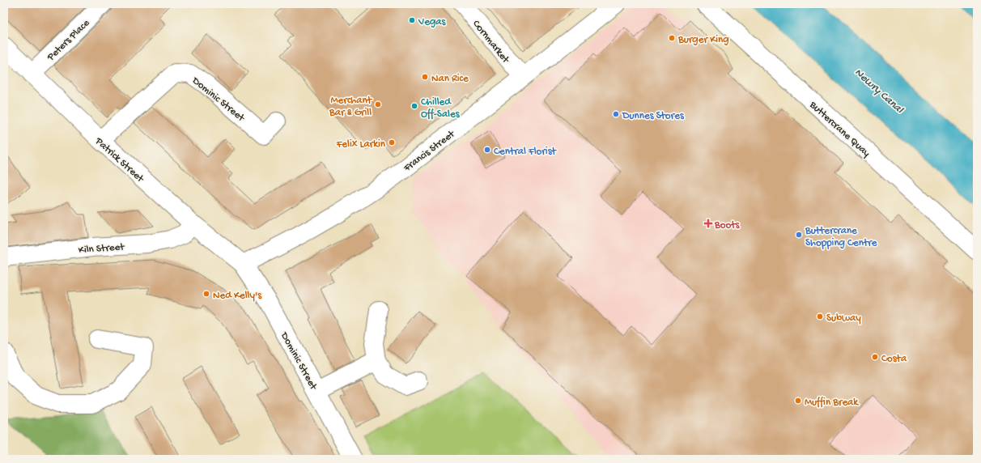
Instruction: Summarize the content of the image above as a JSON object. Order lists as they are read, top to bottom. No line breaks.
{"streets":{"street":["Peters Place","Cornmarket","Dominic Street","Buttercrane Quay","Francis Street","Patrick Street","Kiln Street"]},"crossings":[["Peters Place","Patrick Street"],["Cornmarket","Francis Street"],["Dominic Street","Francis Street"],["Dominic Street","Patrick Street"],["Francis Street","Patrick Street"],["Patrick Street","Kiln Street"]],"water":["Newry Canal"],"places":{"other":["Vegas","Burger King","Nan Rice","Merchant Bar & Grill","Chilled Off-Sales","Dunnes Stores","Felix Larkin","Central Florist","Buttercrane Shopping Centre","Ned Kelly's","Subway","Costa","Muffin Break"],"health":["Boots"]}}
